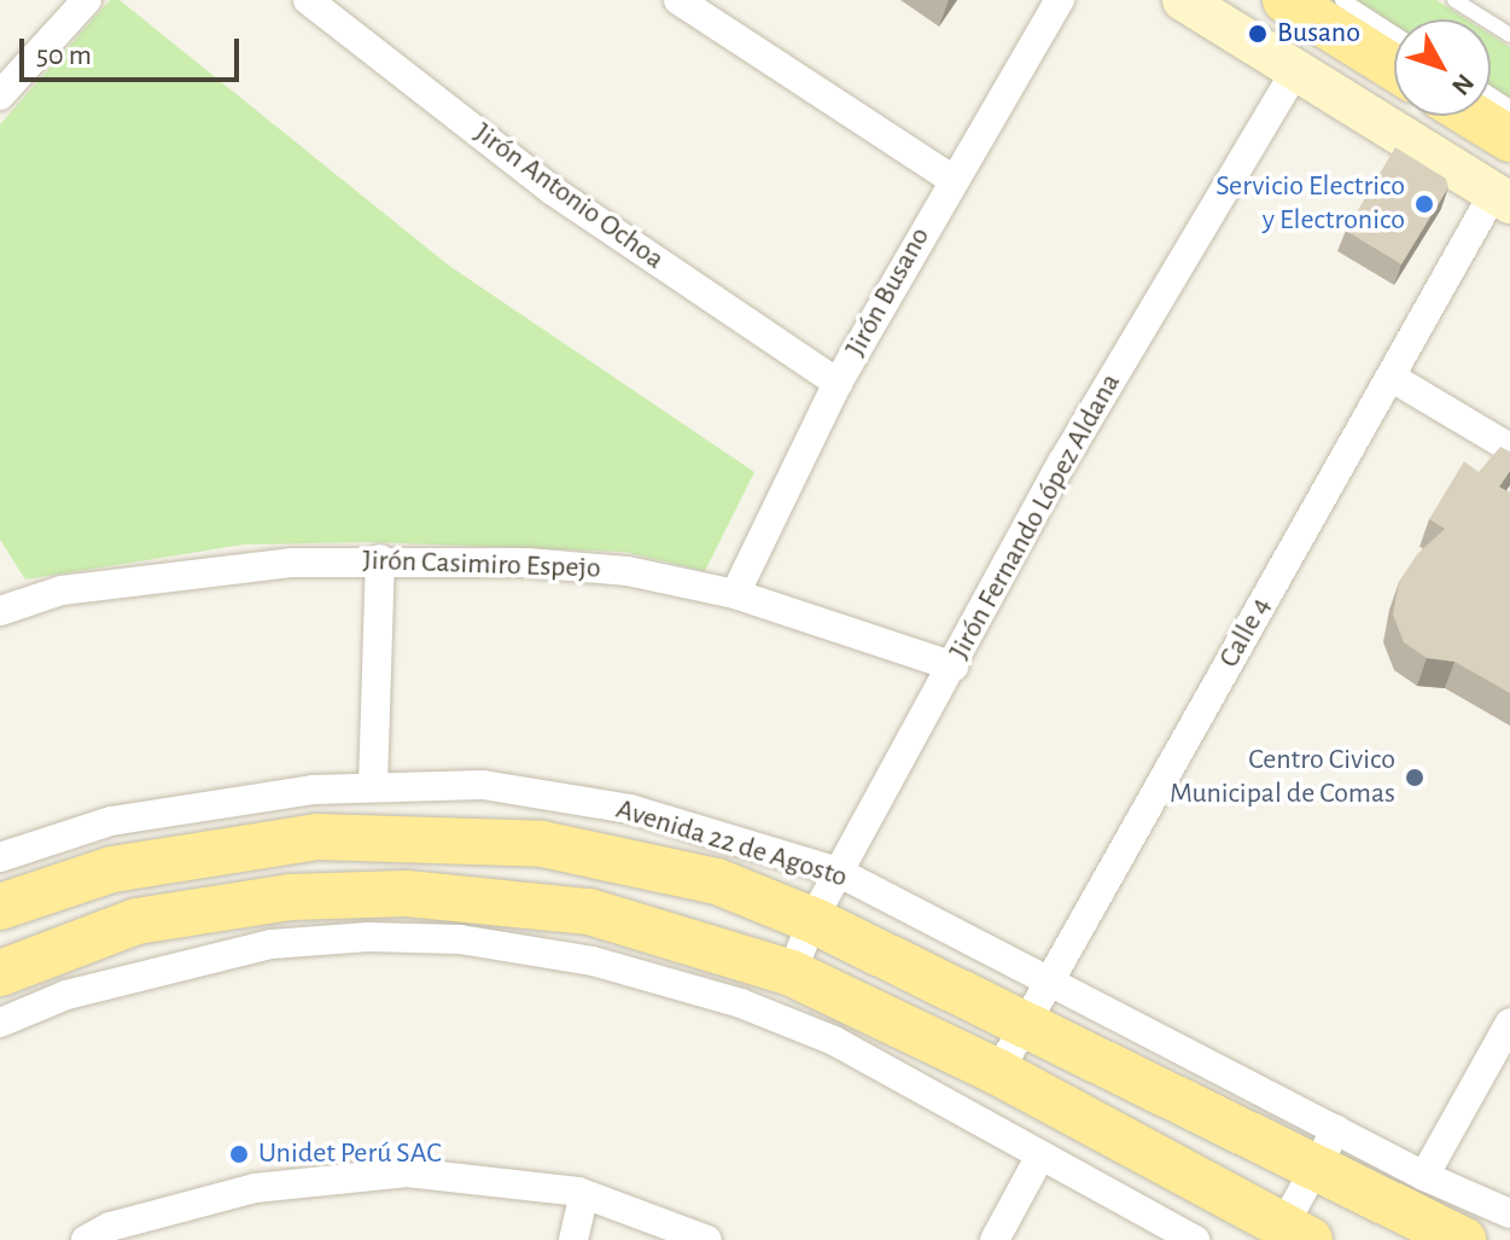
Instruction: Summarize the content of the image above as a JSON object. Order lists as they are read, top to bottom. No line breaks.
{"streets":{"main road":["Avenida 22 de Agosto"],"street":["Jirón Antonio Ochoa","Jirón Busano","Jirón Fernando López Aldana","Jirón Casimiro Espejo","Calle 4"]},"crossings":[["Jirón Antonio Ochoa","Jirón Busano"],["Jirón Busano","Jirón Casimiro Espejo"],["Jirón Fernando López Aldana","Jirón Casimiro Espejo"],["Jirón Fernando López Aldana","Avenida 22 de Agosto"],["Calle 4","Avenida 22 de Agosto"]],"places":["Busano","Servicio Electrico y Electronico","Centro Civico Municipal de Comas","Unidet Perú SAC"],"scale_bar":"50 m","north":"bottom right"}
